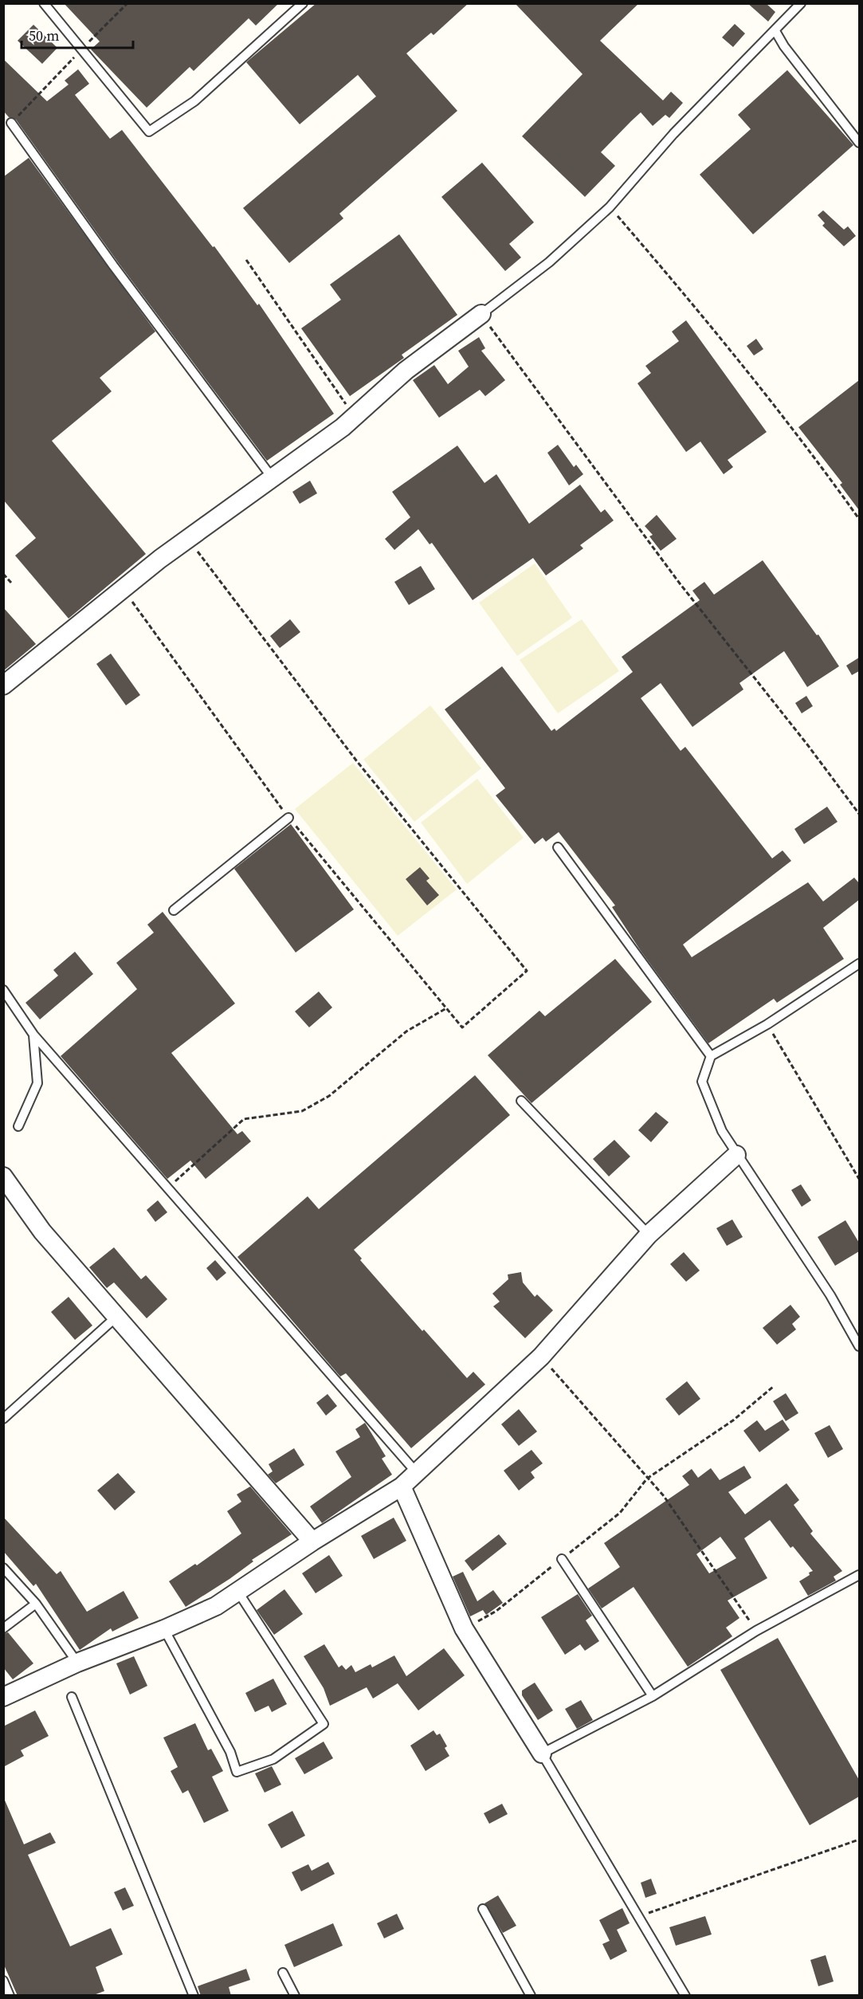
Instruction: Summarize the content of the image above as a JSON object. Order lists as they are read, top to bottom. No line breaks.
{"scale_bar":"50 m"}
